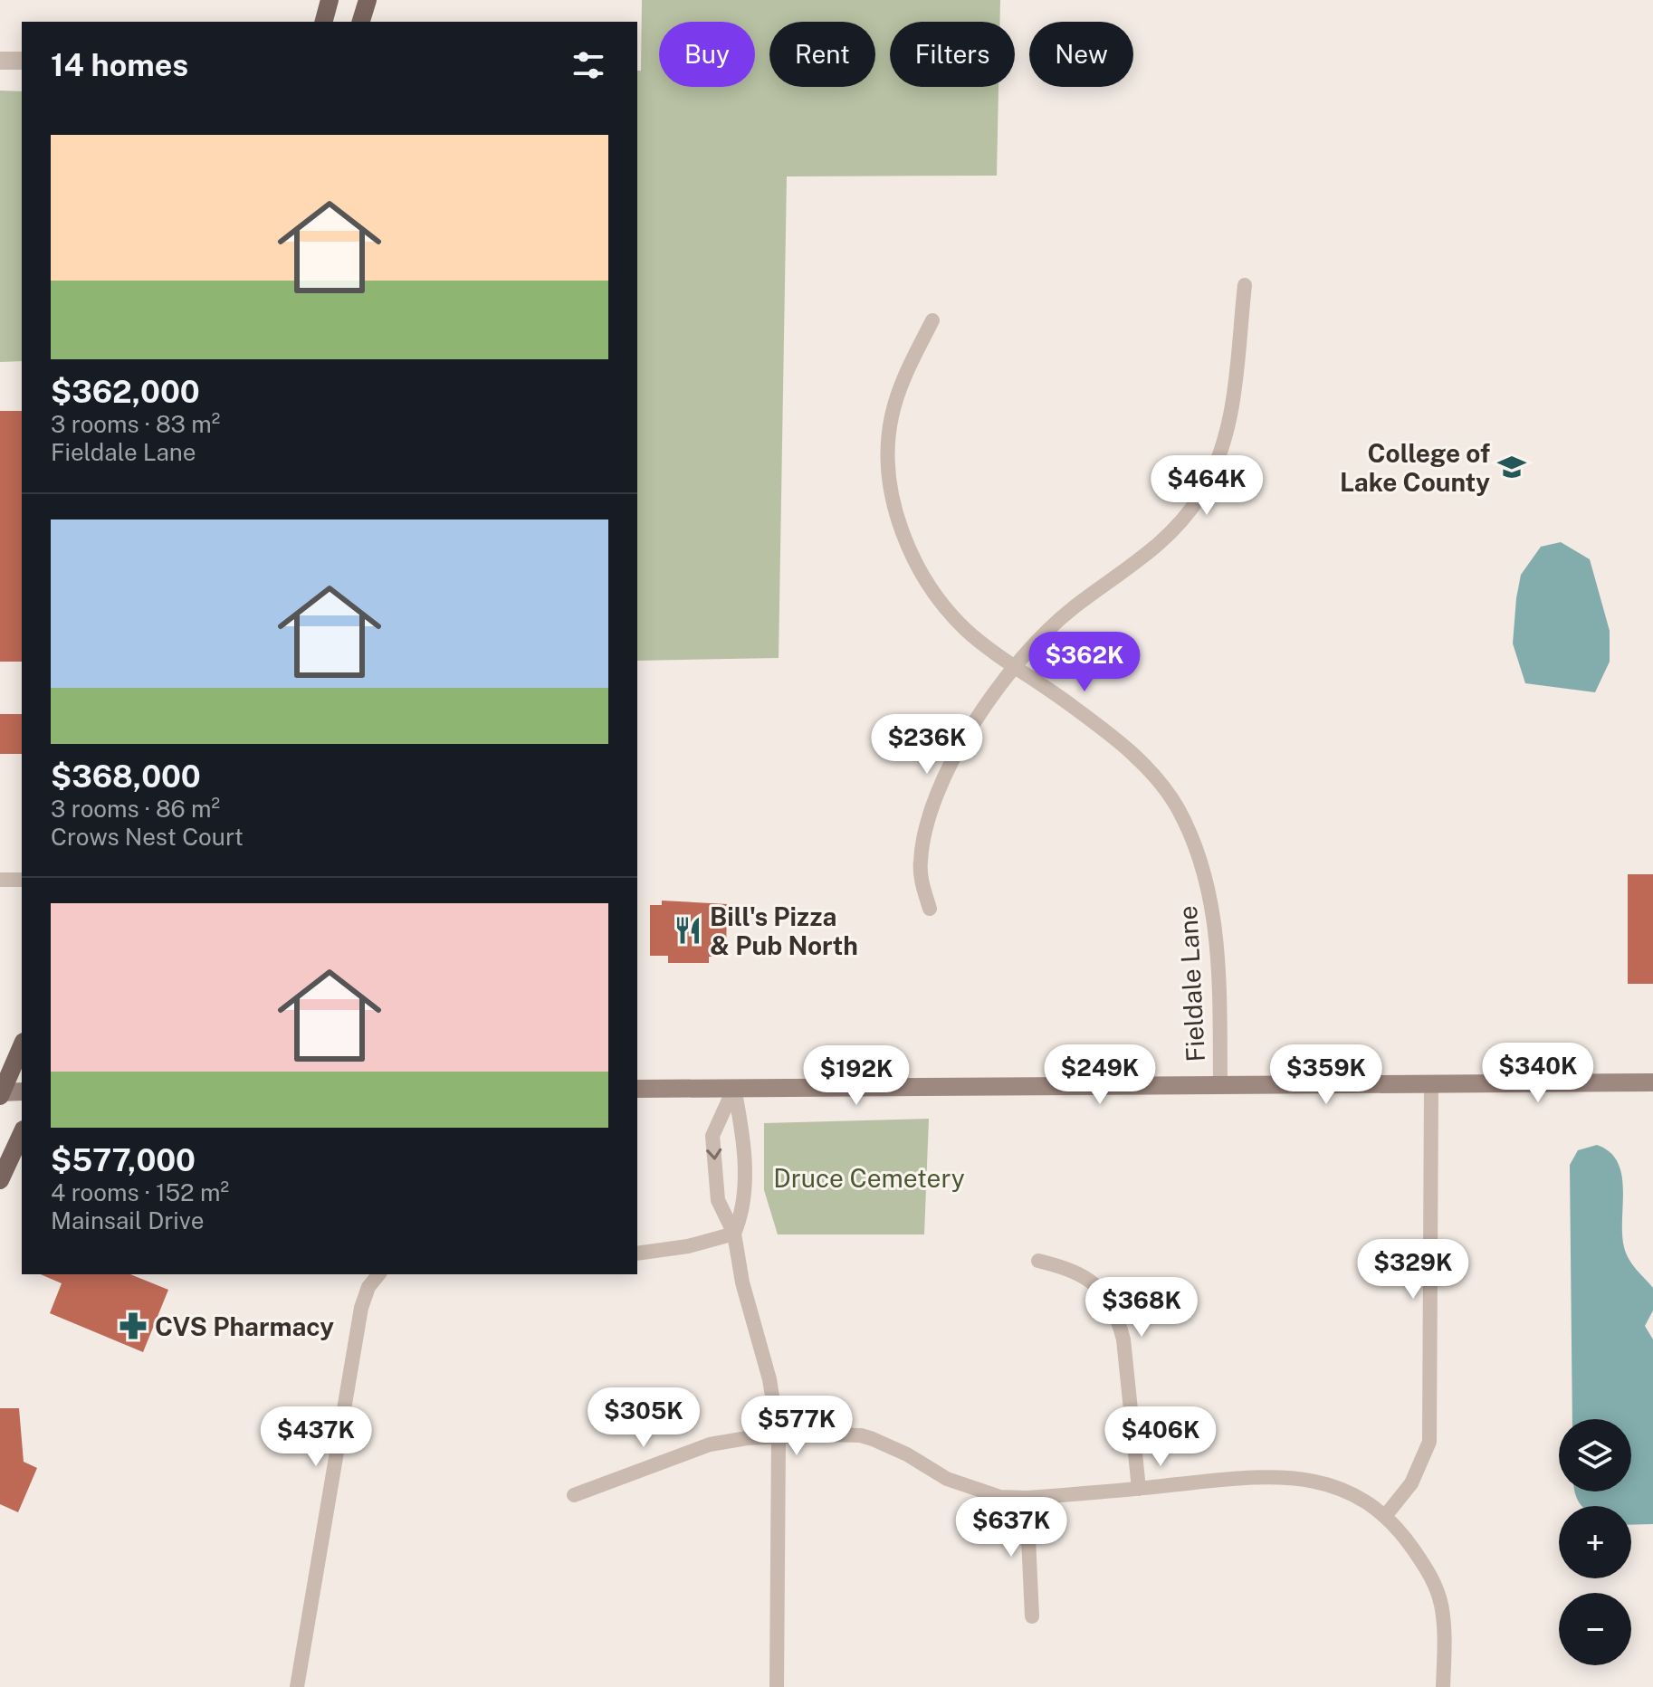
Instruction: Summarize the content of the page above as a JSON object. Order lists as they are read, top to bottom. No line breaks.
{"streets":{"street":["Fieldale Lane"]},"parks":["Druce Cemetery"],"places":{"school or university":["College of Lake County"],"restaurant":["Bill's Pizza & Pub North"],"pharmacy":["CVS Pharmacy"]},"page":{"chip":["Buy","Rent","Filters","New"],"heading":"14 homes","list":[{"name":"$362,000","note":"3 rooms · 83 m² · Fieldale Lane"},{"name":"$368,000","note":"3 rooms · 86 m² · Crows Nest Court"},{"name":"$577,000","note":"4 rooms · 152 m² · Mainsail Drive"}],"price":["$464K","$362K","$236K","$340K","$249K","$359K","$192K","$329K","$368K","$305K","$577K","$437K","$406K","$637K"],"map_buttons":["+","−"]}}
